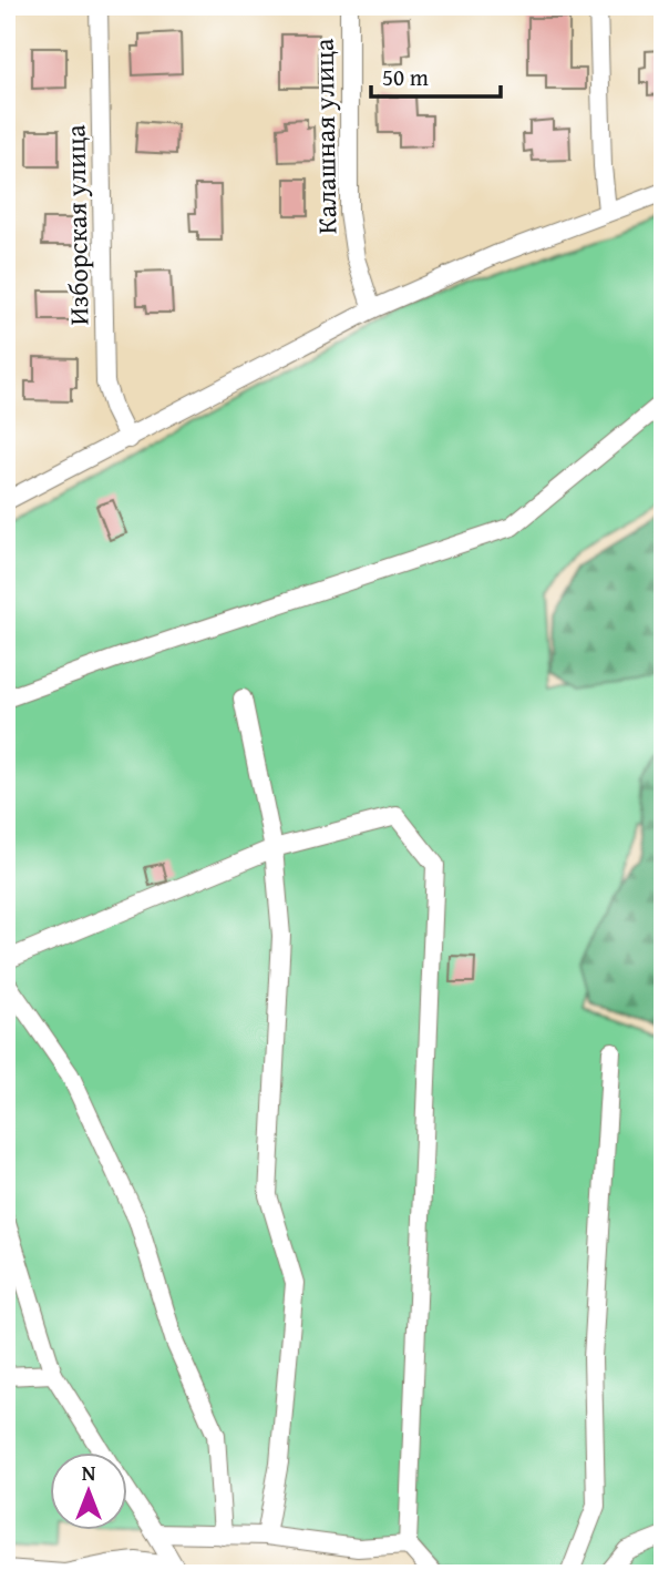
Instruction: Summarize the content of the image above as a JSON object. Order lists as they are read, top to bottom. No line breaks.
{"streets":{"street":["Калашная улица","Изборская улица"]},"scale_bar":"50 m","north":"top"}
